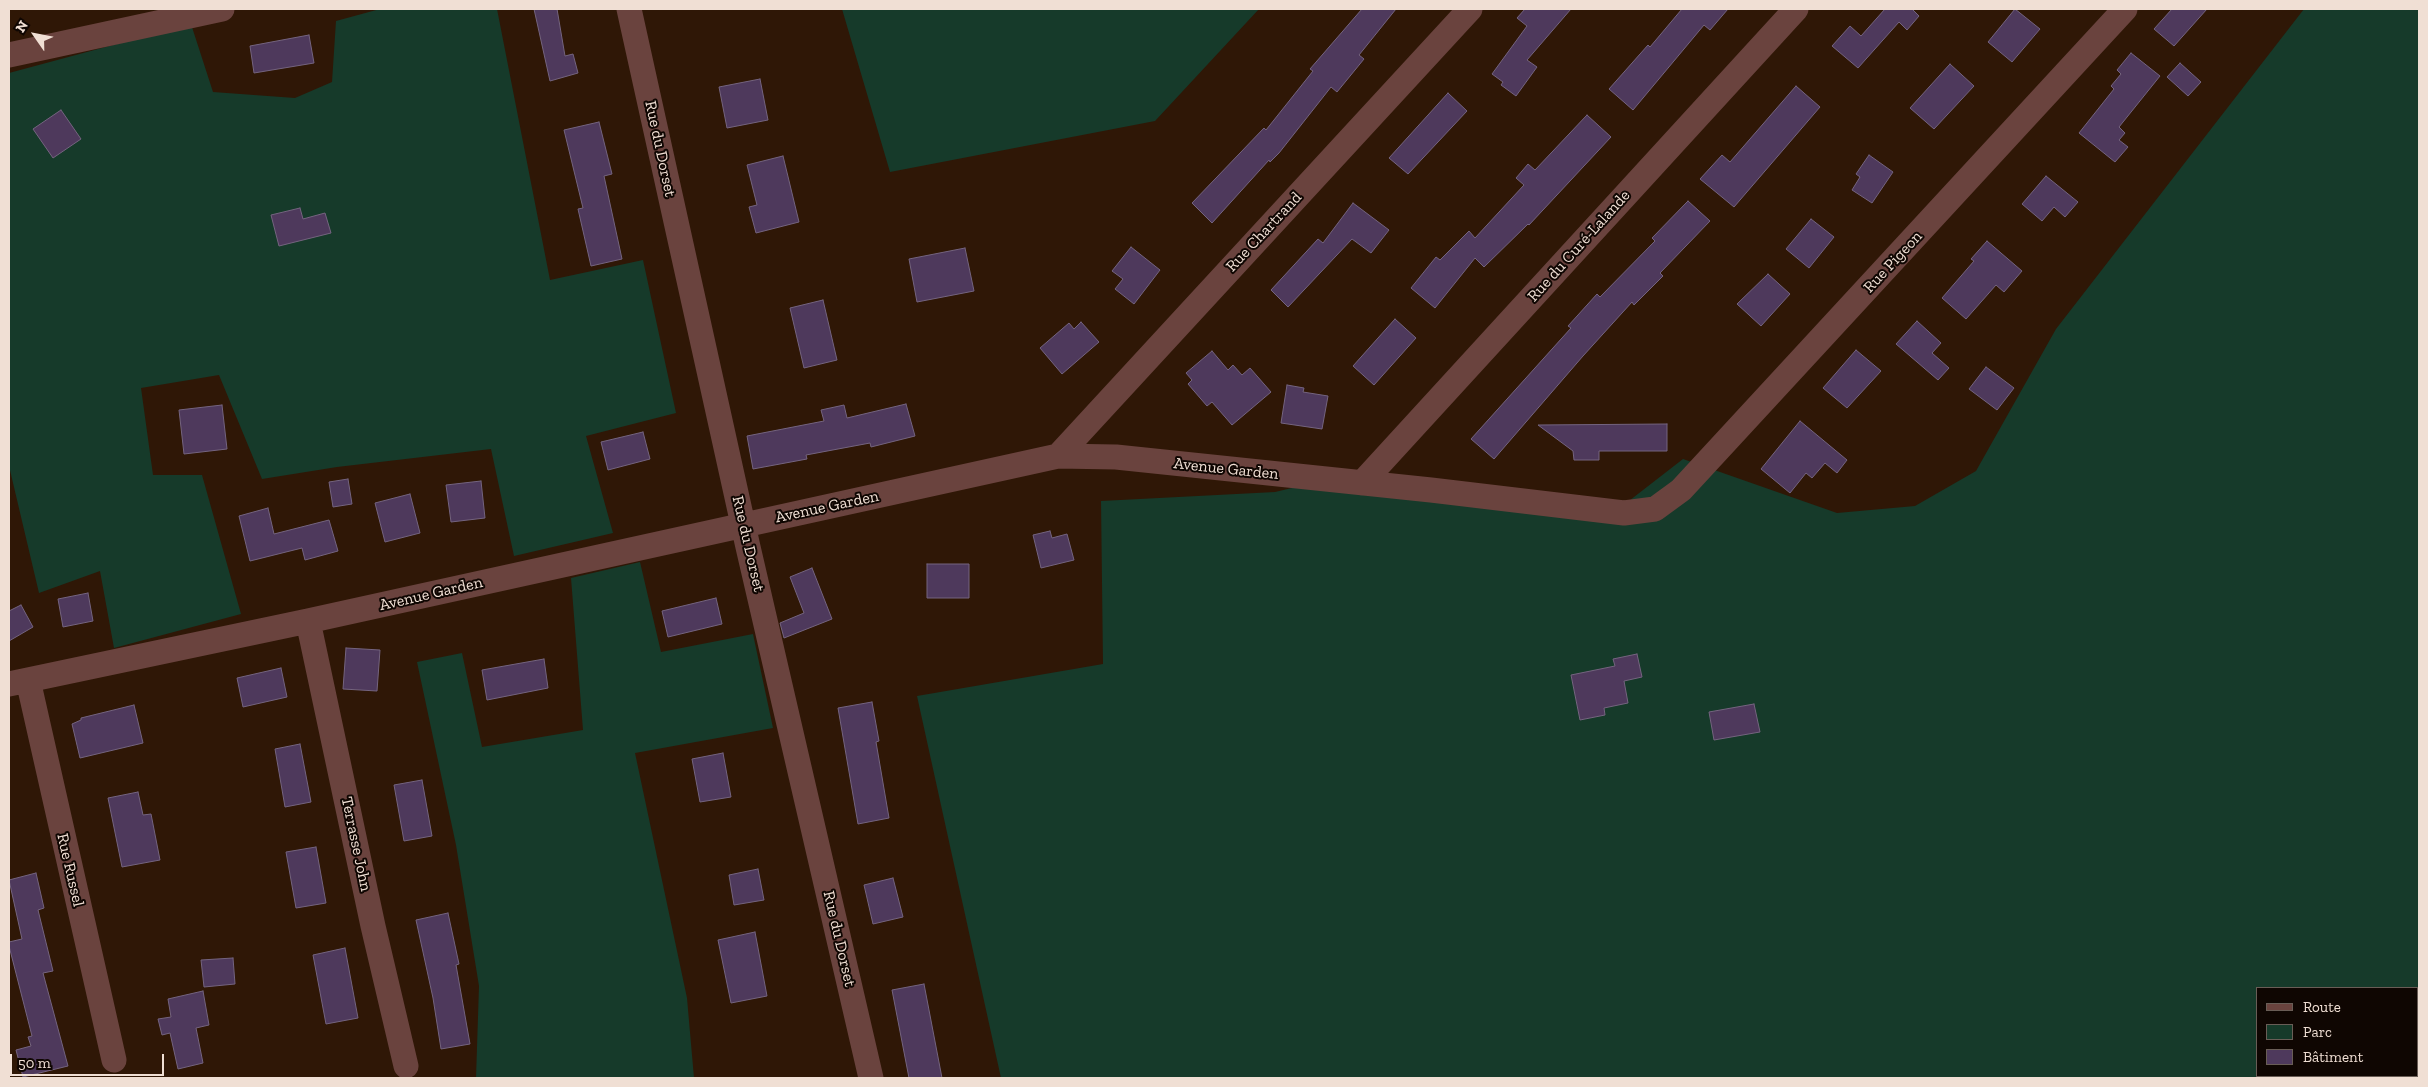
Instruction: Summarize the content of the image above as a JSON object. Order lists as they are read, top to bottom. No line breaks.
{"streets":{"street":["Rue du Dorset","Rue Chartrand","Rue du Curé-Lalande","Rue Pigeon","Avenue Garden","Terrasse John","Rue Russel"]},"crossings":[["Rue du Dorset","Avenue Garden"],["Rue Chartrand","Avenue Garden"],["Rue du Curé-Lalande","Avenue Garden"],["Rue Pigeon","Avenue Garden"],["Avenue Garden","Terrasse John"],["Avenue Garden","Rue Russel"]],"legend":["Route","Parc","Bâtiment"],"scale_bar":"50 m","north":"top left"}
